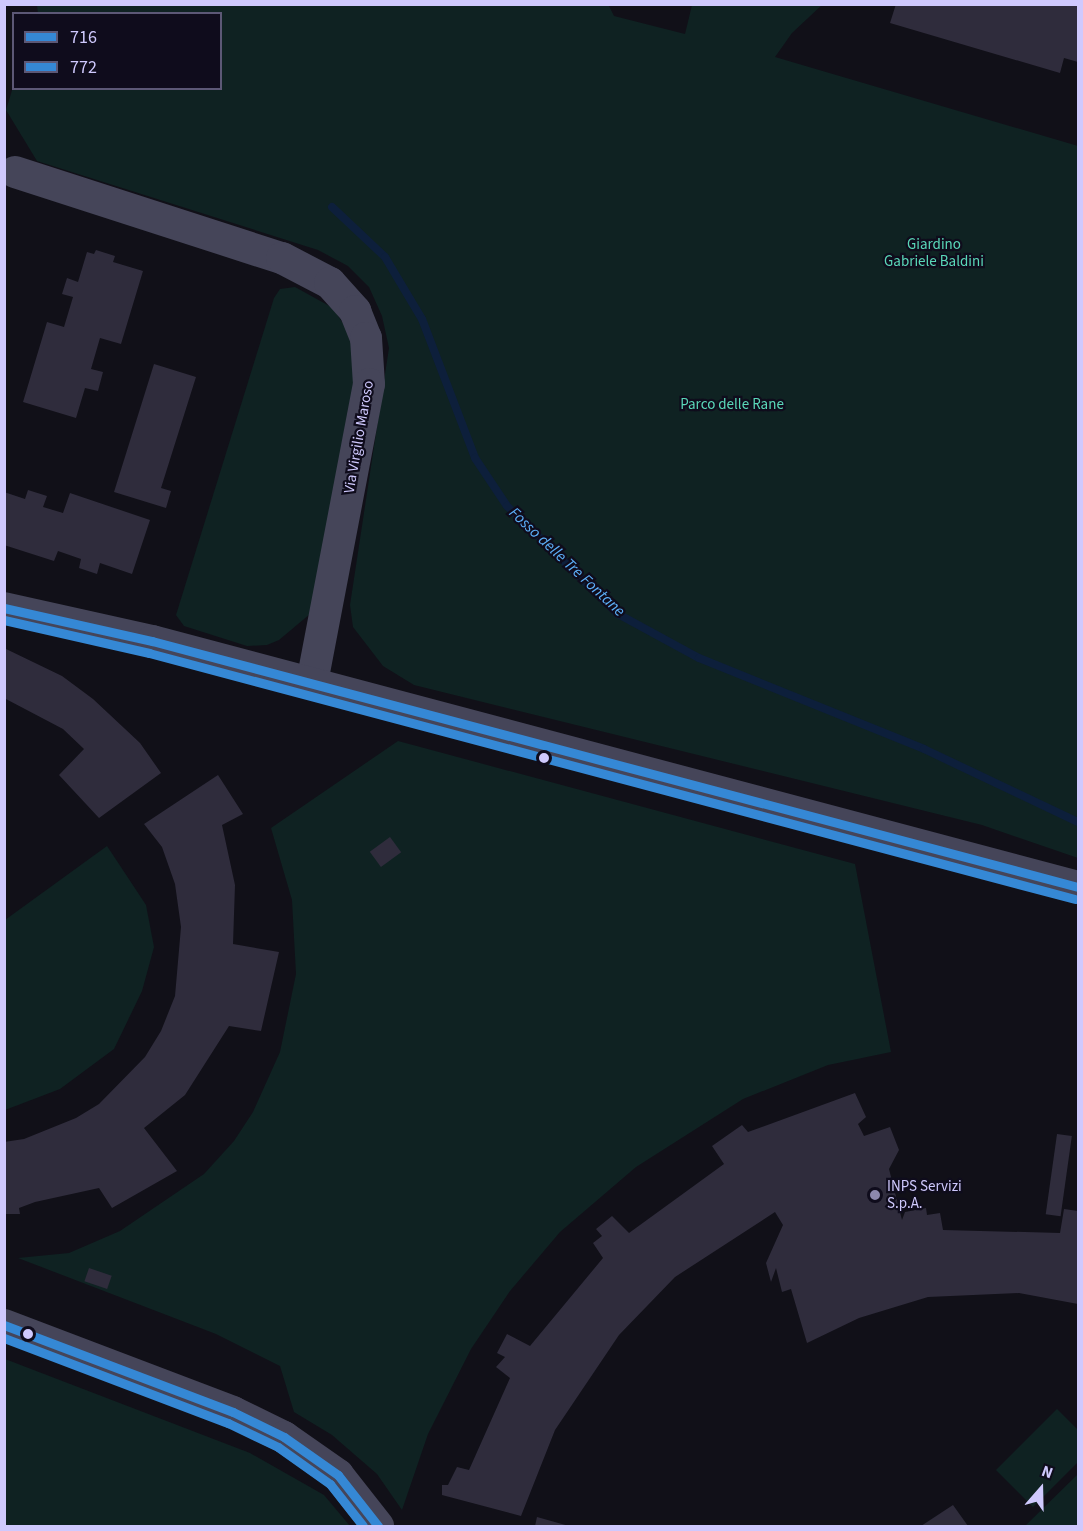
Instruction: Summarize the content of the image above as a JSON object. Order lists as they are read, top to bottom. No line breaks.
{"streets":{"street":["Via Virgilio Maroso"]},"water":["Fosso delle Tre Fontane"],"parks":["Giardino Gabriele Baldini","Parco delle Rane"],"places":["INPS Servizi S.p.A."],"lines":["transit line 716","transit line 772"],"legend":["716","772"],"north":"top"}
